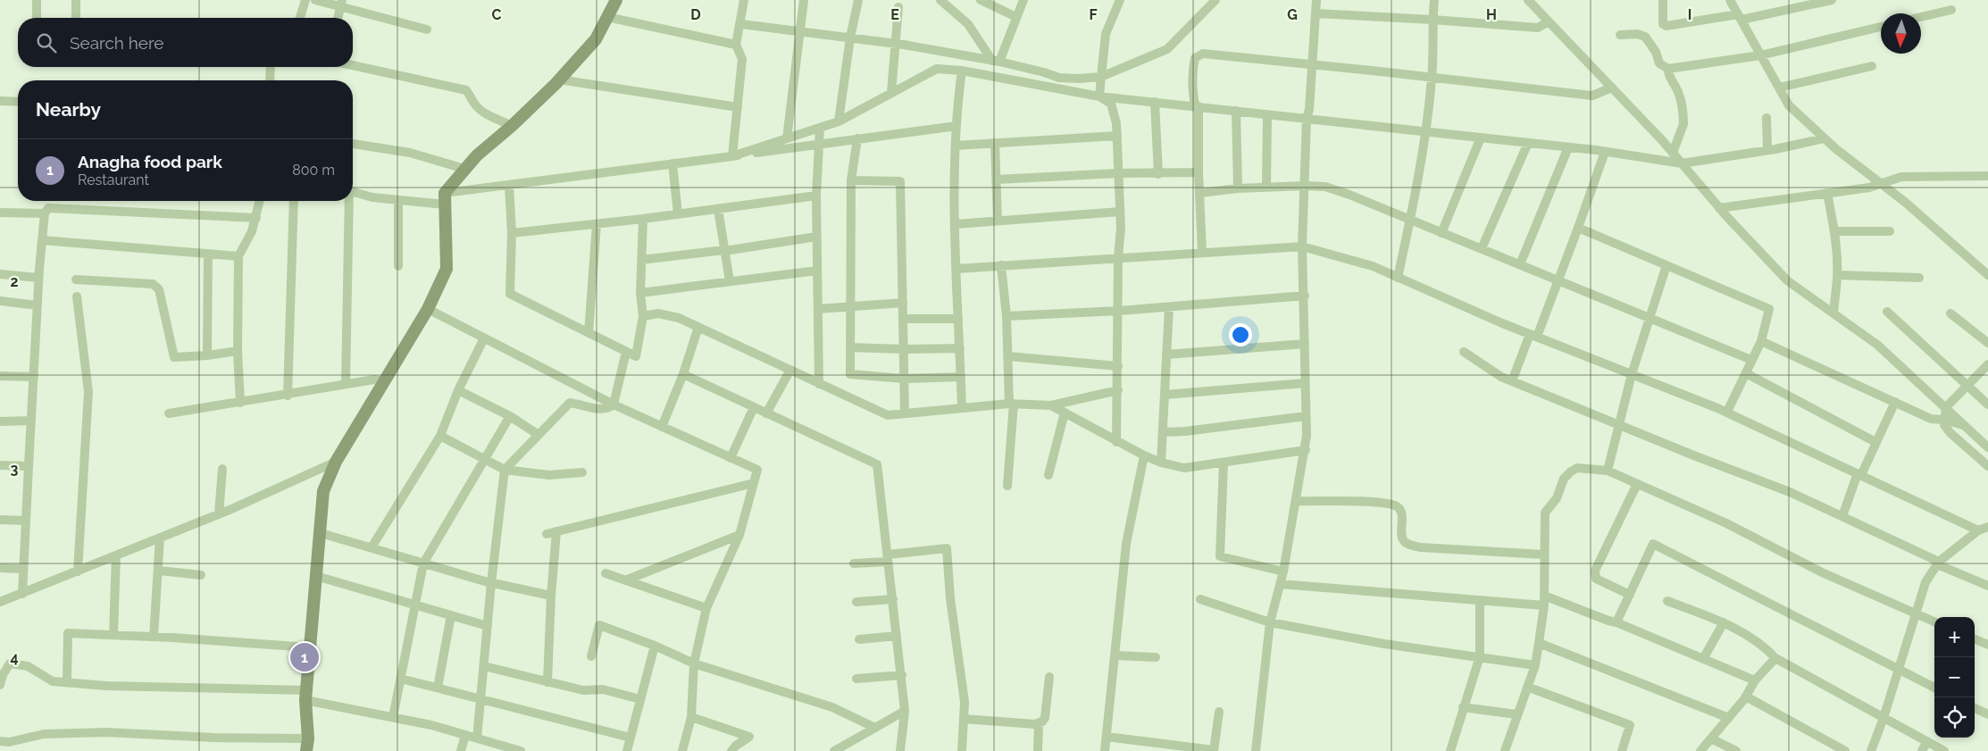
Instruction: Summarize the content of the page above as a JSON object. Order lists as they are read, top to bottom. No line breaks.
{"north":"bottom","page":{"search":"Search here","heading":"Nearby","list":[{"mark":"1","name":"Anagha food park","note":"Restaurant","value":"800 m"}],"map_buttons":["+","−"],"pins":"1"},"grid":{"columns":["C","D","E","F","G","H","I"],"rows":["2","3","4"]}}
